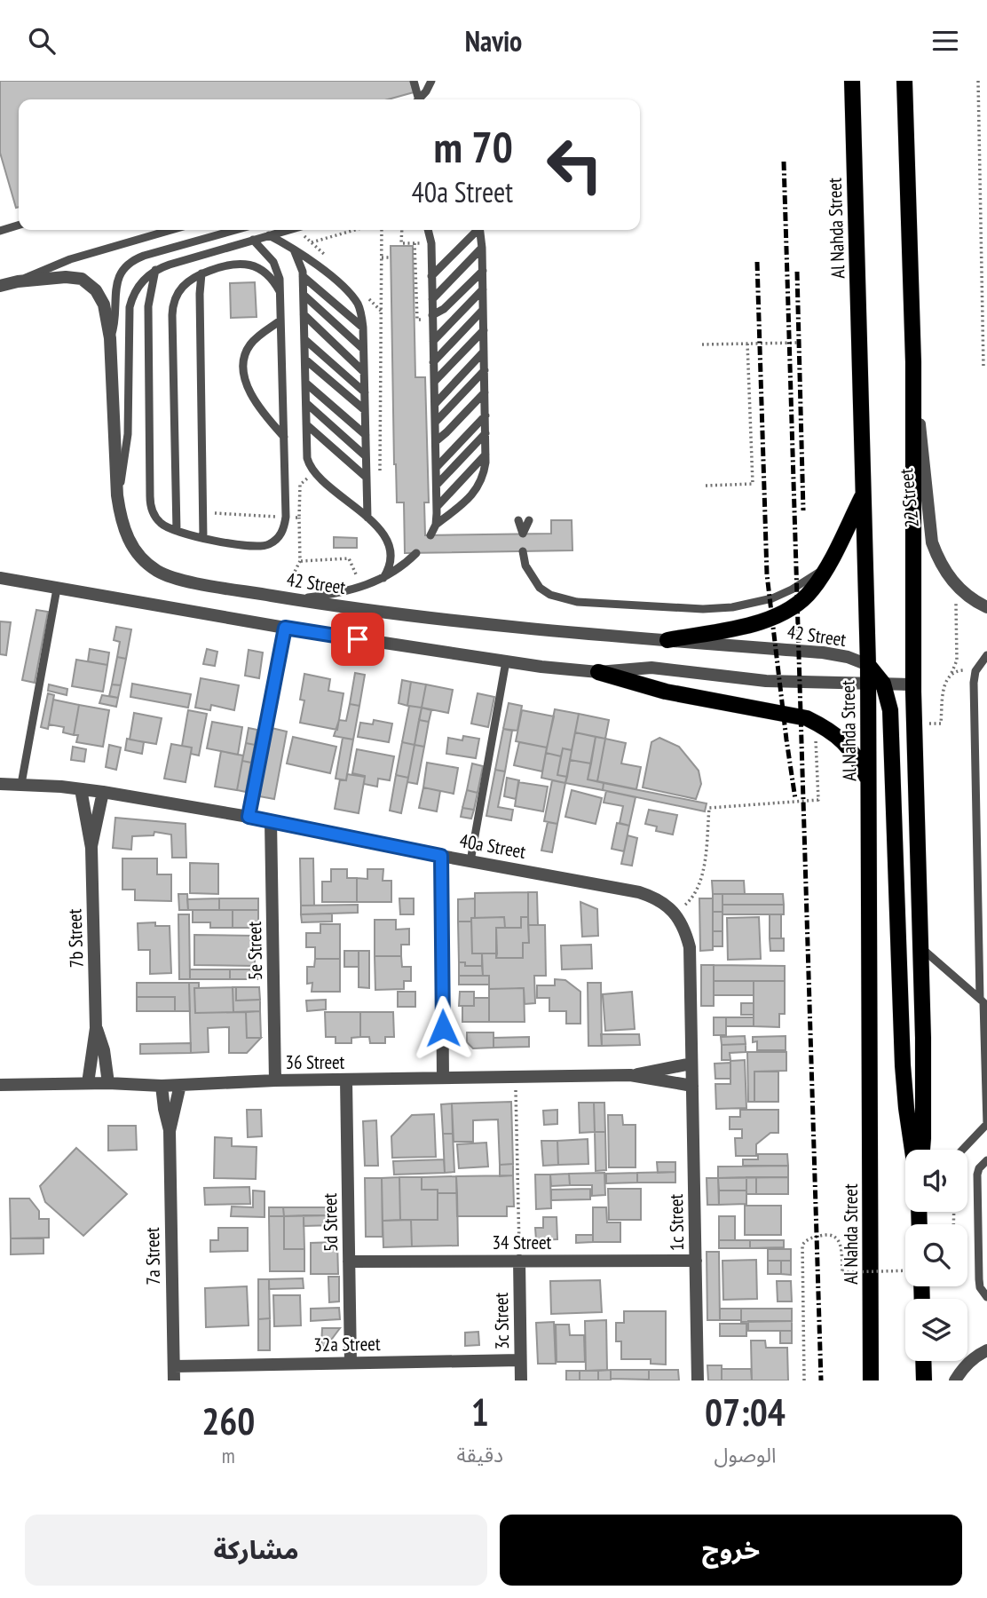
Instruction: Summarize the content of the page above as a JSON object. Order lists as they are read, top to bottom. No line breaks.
{"streets":{"main road":["Al Nahda Street"],"street":["22 Street","42 Street","40a Street","7b Street","5e Street","36 Street","5d Street","1c Street","34 Street","7a Street","3c Street","32a Street"]},"crossings":[["Al Nahda Street","42 Street"],["40a Street","7b Street"],["40a Street","5e Street"],["40a Street","36 Street"],["40a Street","1c Street"],["7b Street","36 Street"],["5e Street","36 Street"],["36 Street","5d Street"],["36 Street","1c Street"],["36 Street","7a Street"],["5d Street","34 Street"],["5d Street","32a Street"],["1c Street","34 Street"],["34 Street","3c Street"],["7a Street","32a Street"],["3c Street","32a Street"]],"page":{"header":"Navio","turn":["70 m","40a Street"],"eta":["07:04","الوصول","1","دقيقة","260","m"],"buttons":["خروج","مشاركة"]}}
